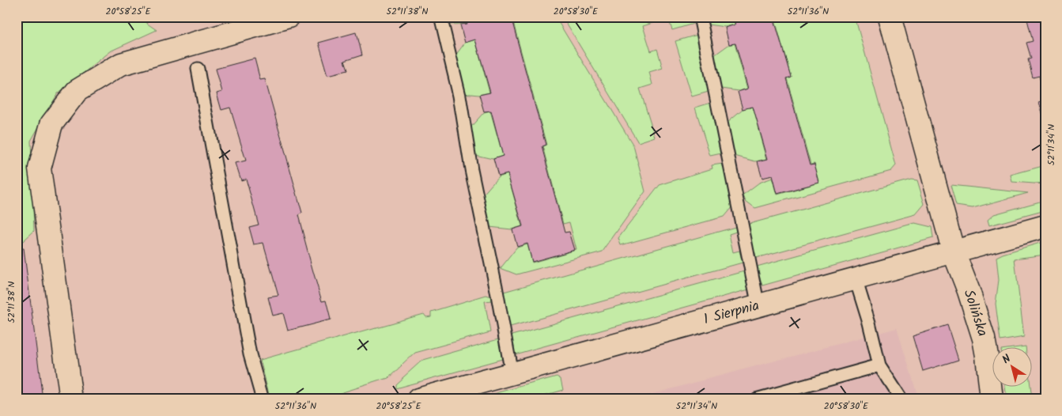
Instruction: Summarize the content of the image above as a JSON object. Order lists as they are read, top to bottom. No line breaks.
{"streets":{"street":["1 Sierpnia","Solińska"]},"crossings":[["1 Sierpnia","Solińska"]],"north":"top left","coordinates":["20°58'25\"E","52°11'38\"N","20°58'30\"E","52°11'36\"N","52°11'34\"N"]}
